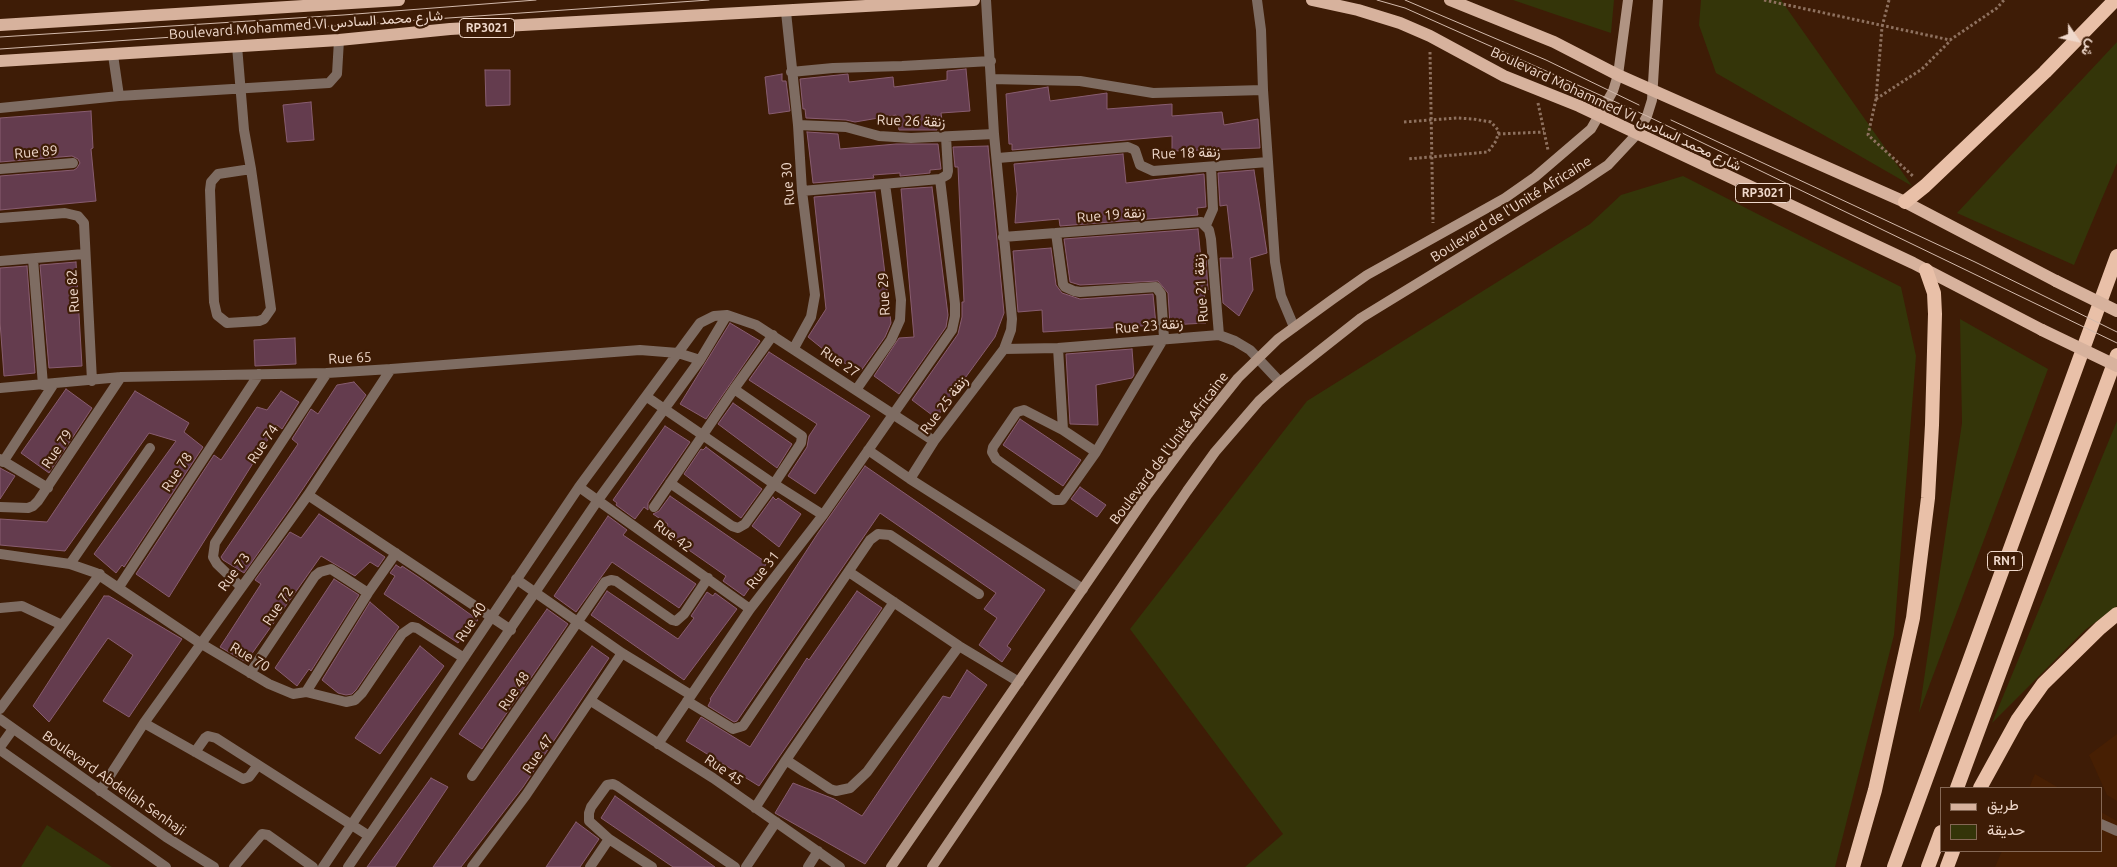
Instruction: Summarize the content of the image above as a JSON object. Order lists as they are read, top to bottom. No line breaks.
{"streets":{"highway":["RN1"],"main road":["Boulevard Mohammed VI شارع محمد السادس","RP3021","Boulevard de l'Unité Africaine"],"street":["Rue 26 زنقة","Rue 89","Rue 18 زنقة","Rue 30","Rue 19 زنقة","Rue 21 زنقة","Rue 82","Rue 29","Rue 23 زنقة","Rue 65","Rue 27","Rue 25 زنقة","Rue 74","Rue 79","Rue 78","Rue 42","Rue 31","Rue 73","Rue 72","Rue 40","Rue 70","Rue 48","Rue 47","Rue 45","Boulevard Abdellah Senhaji"]},"crossings":[["Boulevard Mohammed VI شارع محمد السادس","Rue 30"],["Boulevard Mohammed VI شارع محمد السادس","Boulevard de l'Unité Africaine"],["Rue 26 زنقة","Rue 30"],["Rue 30","Rue 27"],["Boulevard de l'Unité Africaine","Rue 23 زنقة"],["Rue 19 زنقة","Rue 21 زنقة"],["Rue 21 زنقة","Rue 23 زنقة"],["Rue 82","Rue 65"],["Rue 29","Rue 27"],["Rue 23 زنقة","Rue 25 زنقة"],["Rue 65","Rue 74"],["Rue 65","Rue 79"],["Rue 65","Rue 78"],["Rue 65","Rue 73"],["Rue 65","Rue 40"],["Rue 27","Rue 25 زنقة"],["Rue 27","Rue 31"],["Rue 27","Rue 40"],["Rue 74","Rue 73"],["Rue 78","Rue 70"],["Rue 42","Rue 31"],["Rue 42","Rue 40"],["Rue 42","Rue 48"],["Rue 31","Rue 45"],["Rue 73","Rue 70"],["Rue 73","Boulevard Abdellah Senhaji"],["Rue 72","Rue 70"],["Rue 40","Rue 70"],["Rue 47","Rue 45"]],"legend":["طريق","حديقة"],"north":"bottom right"}
